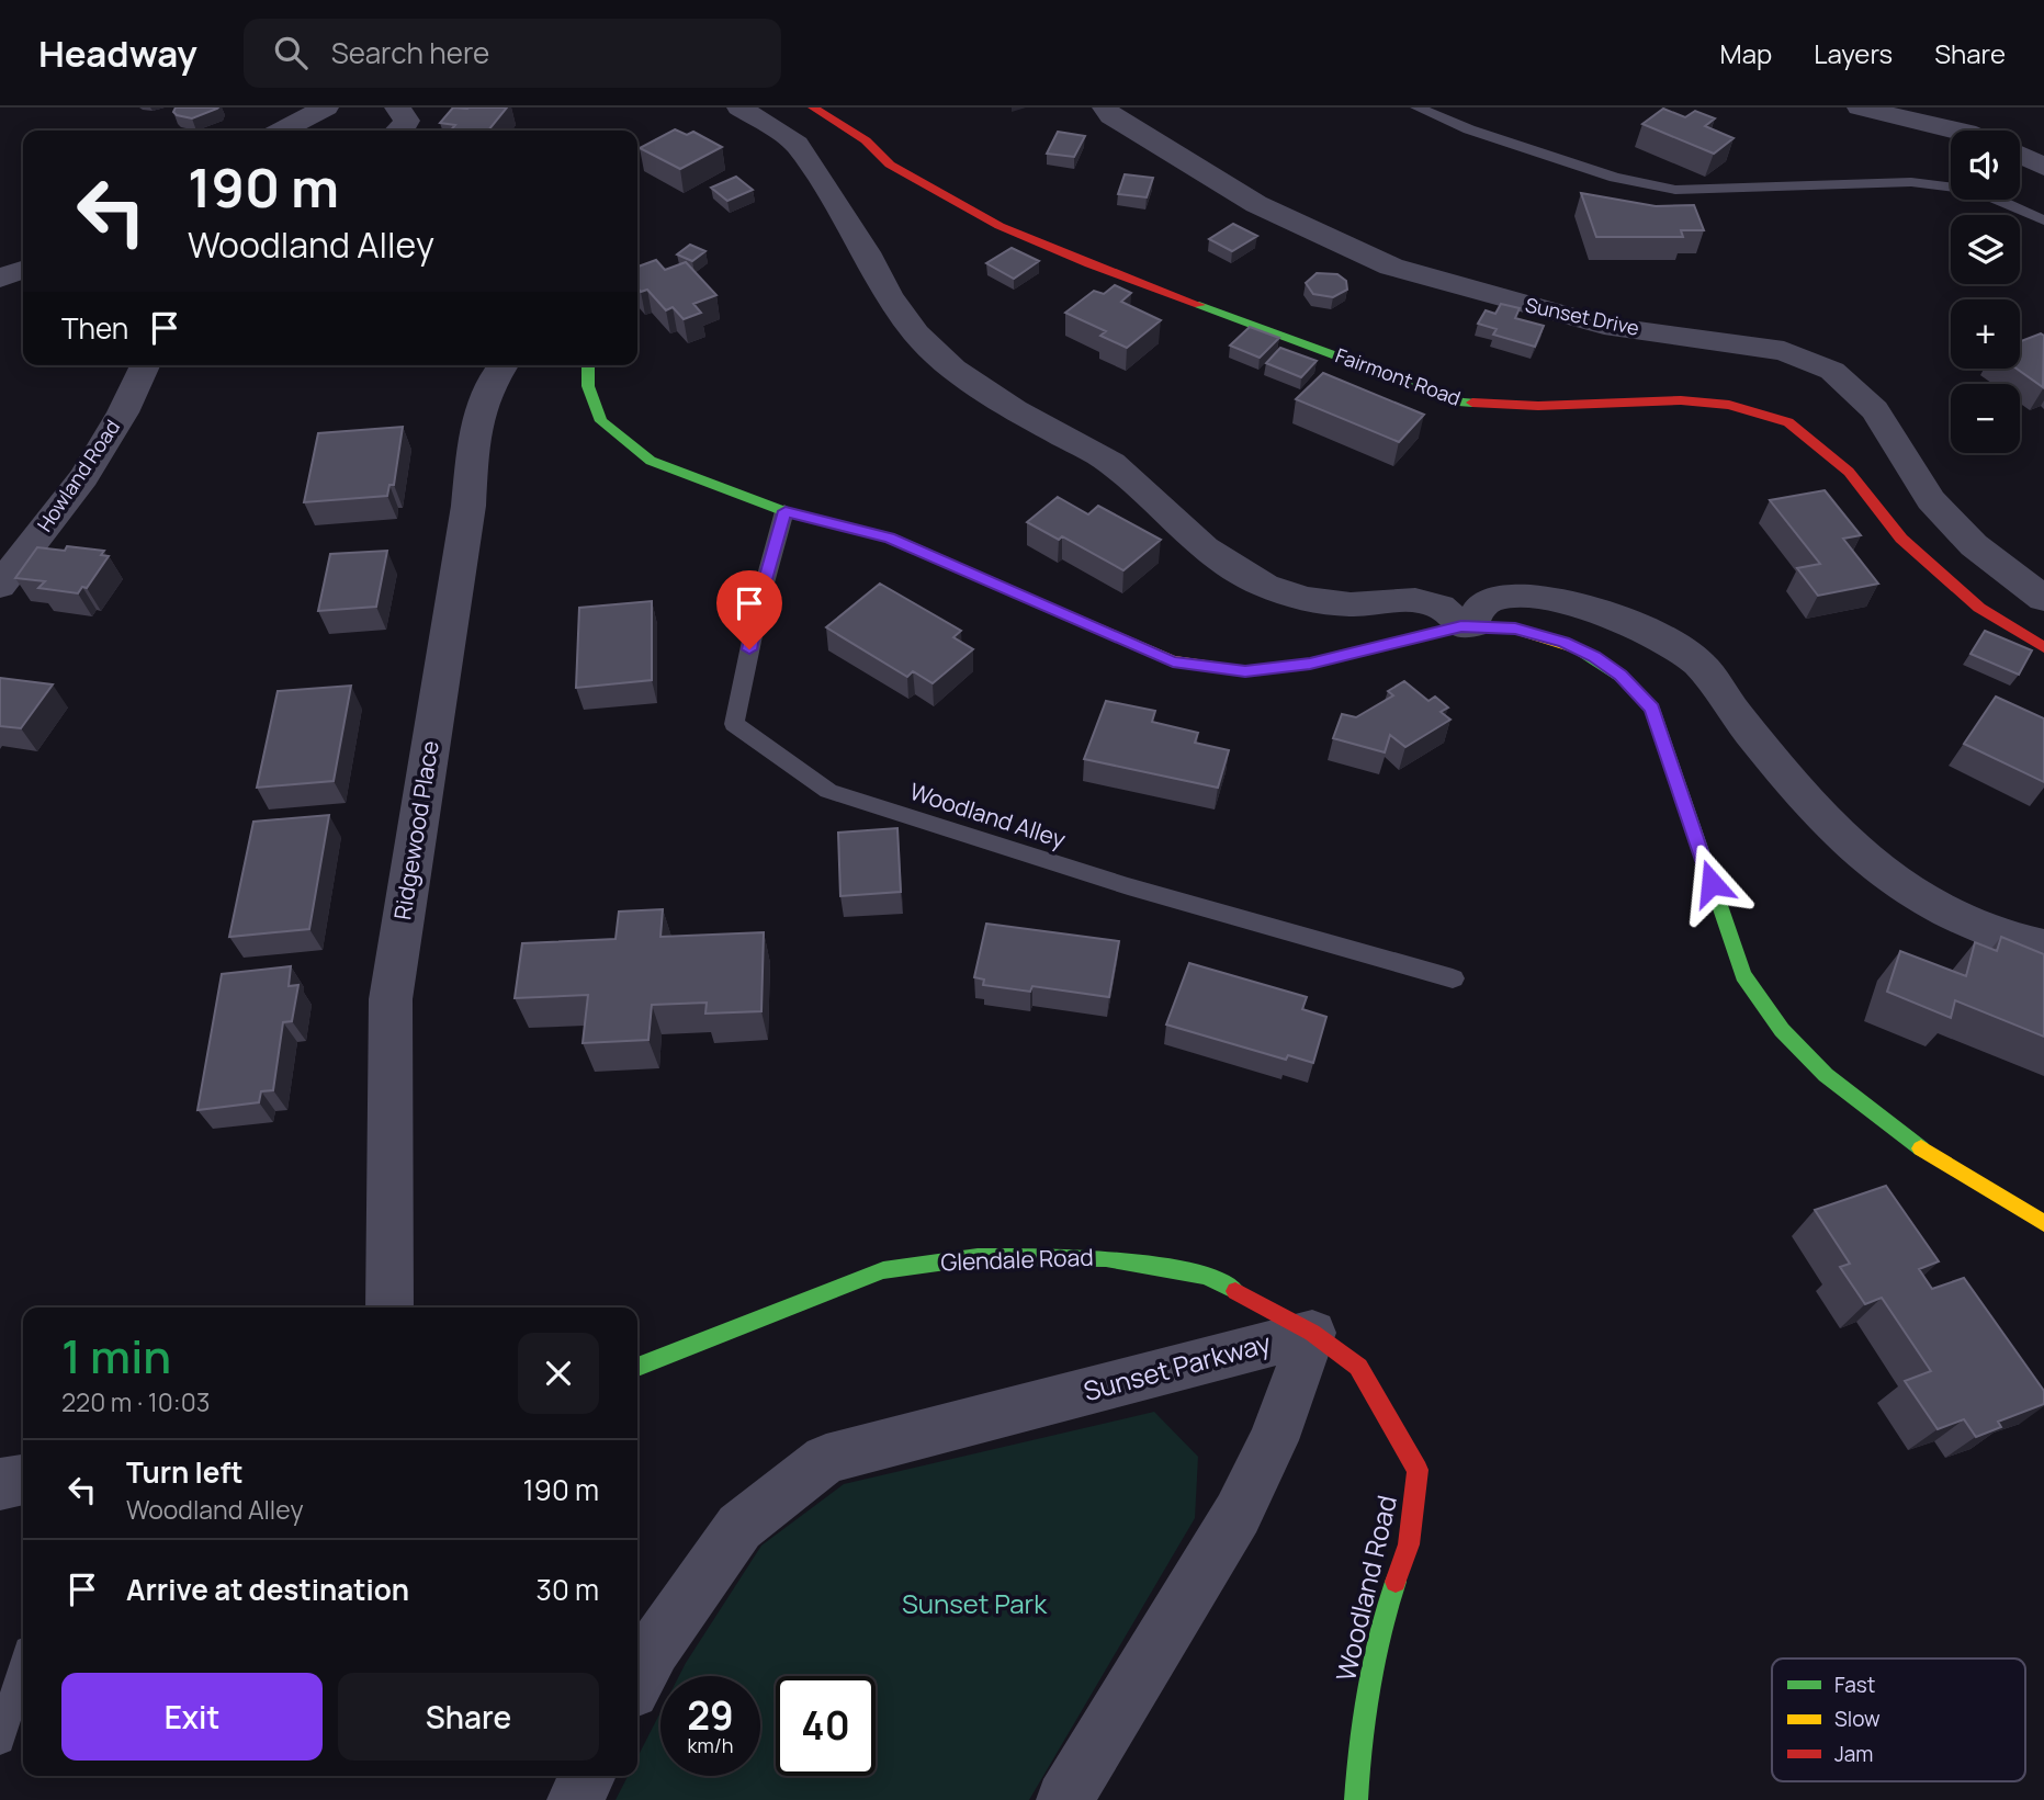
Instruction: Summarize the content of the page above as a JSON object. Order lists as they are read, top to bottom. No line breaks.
{"streets":{"street":["Sunset Drive","Fairmont Road","Howland Road","Ridgewood Place","Glendale Road","Sunset Parkway","Woodland Road"],"lane":["Woodland Alley"]},"crossings":[["Glendale Road","Sunset Parkway"],["Glendale Road","Woodland Road"],["Sunset Parkway","Woodland Road"]],"parks":["Sunset Park"],"legend":["Fast","Slow","Jam"],"page":{"header":"Headway","search":"Search here","nav":["Map","Layers","Share"],"map_buttons":["+","−"],"turn":["190 m","Woodland Alley"],"then":"Then","heading":["1 min","220 m · 10:03"],"list":[{"name":"Turn left","note":"Woodland Alley","value":"190 m"},{"name":"Arrive at destination","value":"30 m"}],"buttons":["Exit","Share"],"speed":"29 km/h","limit":"40"}}
